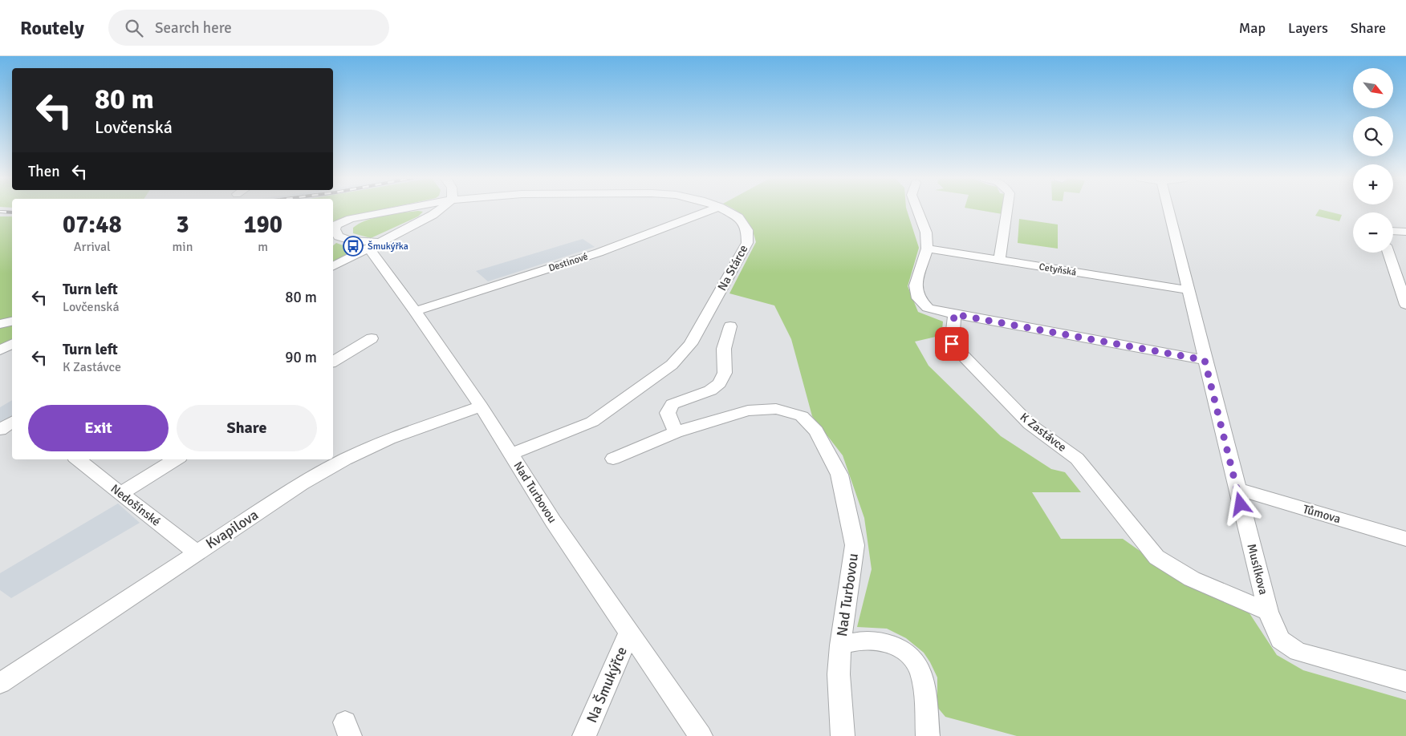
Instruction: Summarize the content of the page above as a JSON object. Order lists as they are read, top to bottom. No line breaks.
{"streets":{"street":["Destinové","Na Stárce","Cetyňská","K Zastávce","Nad Turbovou","Nedošínské","Tůmova","Kvapilova","Musílkova","Na Šmukýřce"]},"crossings":[["Destinové","Nad Turbovou"],["Na Stárce","Nad Turbovou"],["Cetyňská","Musílkova"],["K Zastávce","Musílkova"],["Nad Turbovou","Kvapilova"],["Nad Turbovou","Na Šmukýřce"],["Nedošínské","Kvapilova"],["Tůmova","Musílkova"]],"places":{"bus stop":["Šmukýřka"]},"north":"bottom right","page":{"header":"Routely","search":"Search here","nav":["Map","Layers","Share"],"map_buttons":["+","−"],"turn":["80 m","Lovčenská"],"then":"Then","eta":["07:48","Arrival","3","min","190","m"],"list":[{"name":"Turn left","note":"Lovčenská","value":"80 m"},{"name":"Turn left","note":"K Zastávce","value":"90 m"}],"buttons":["Exit","Share"]}}
